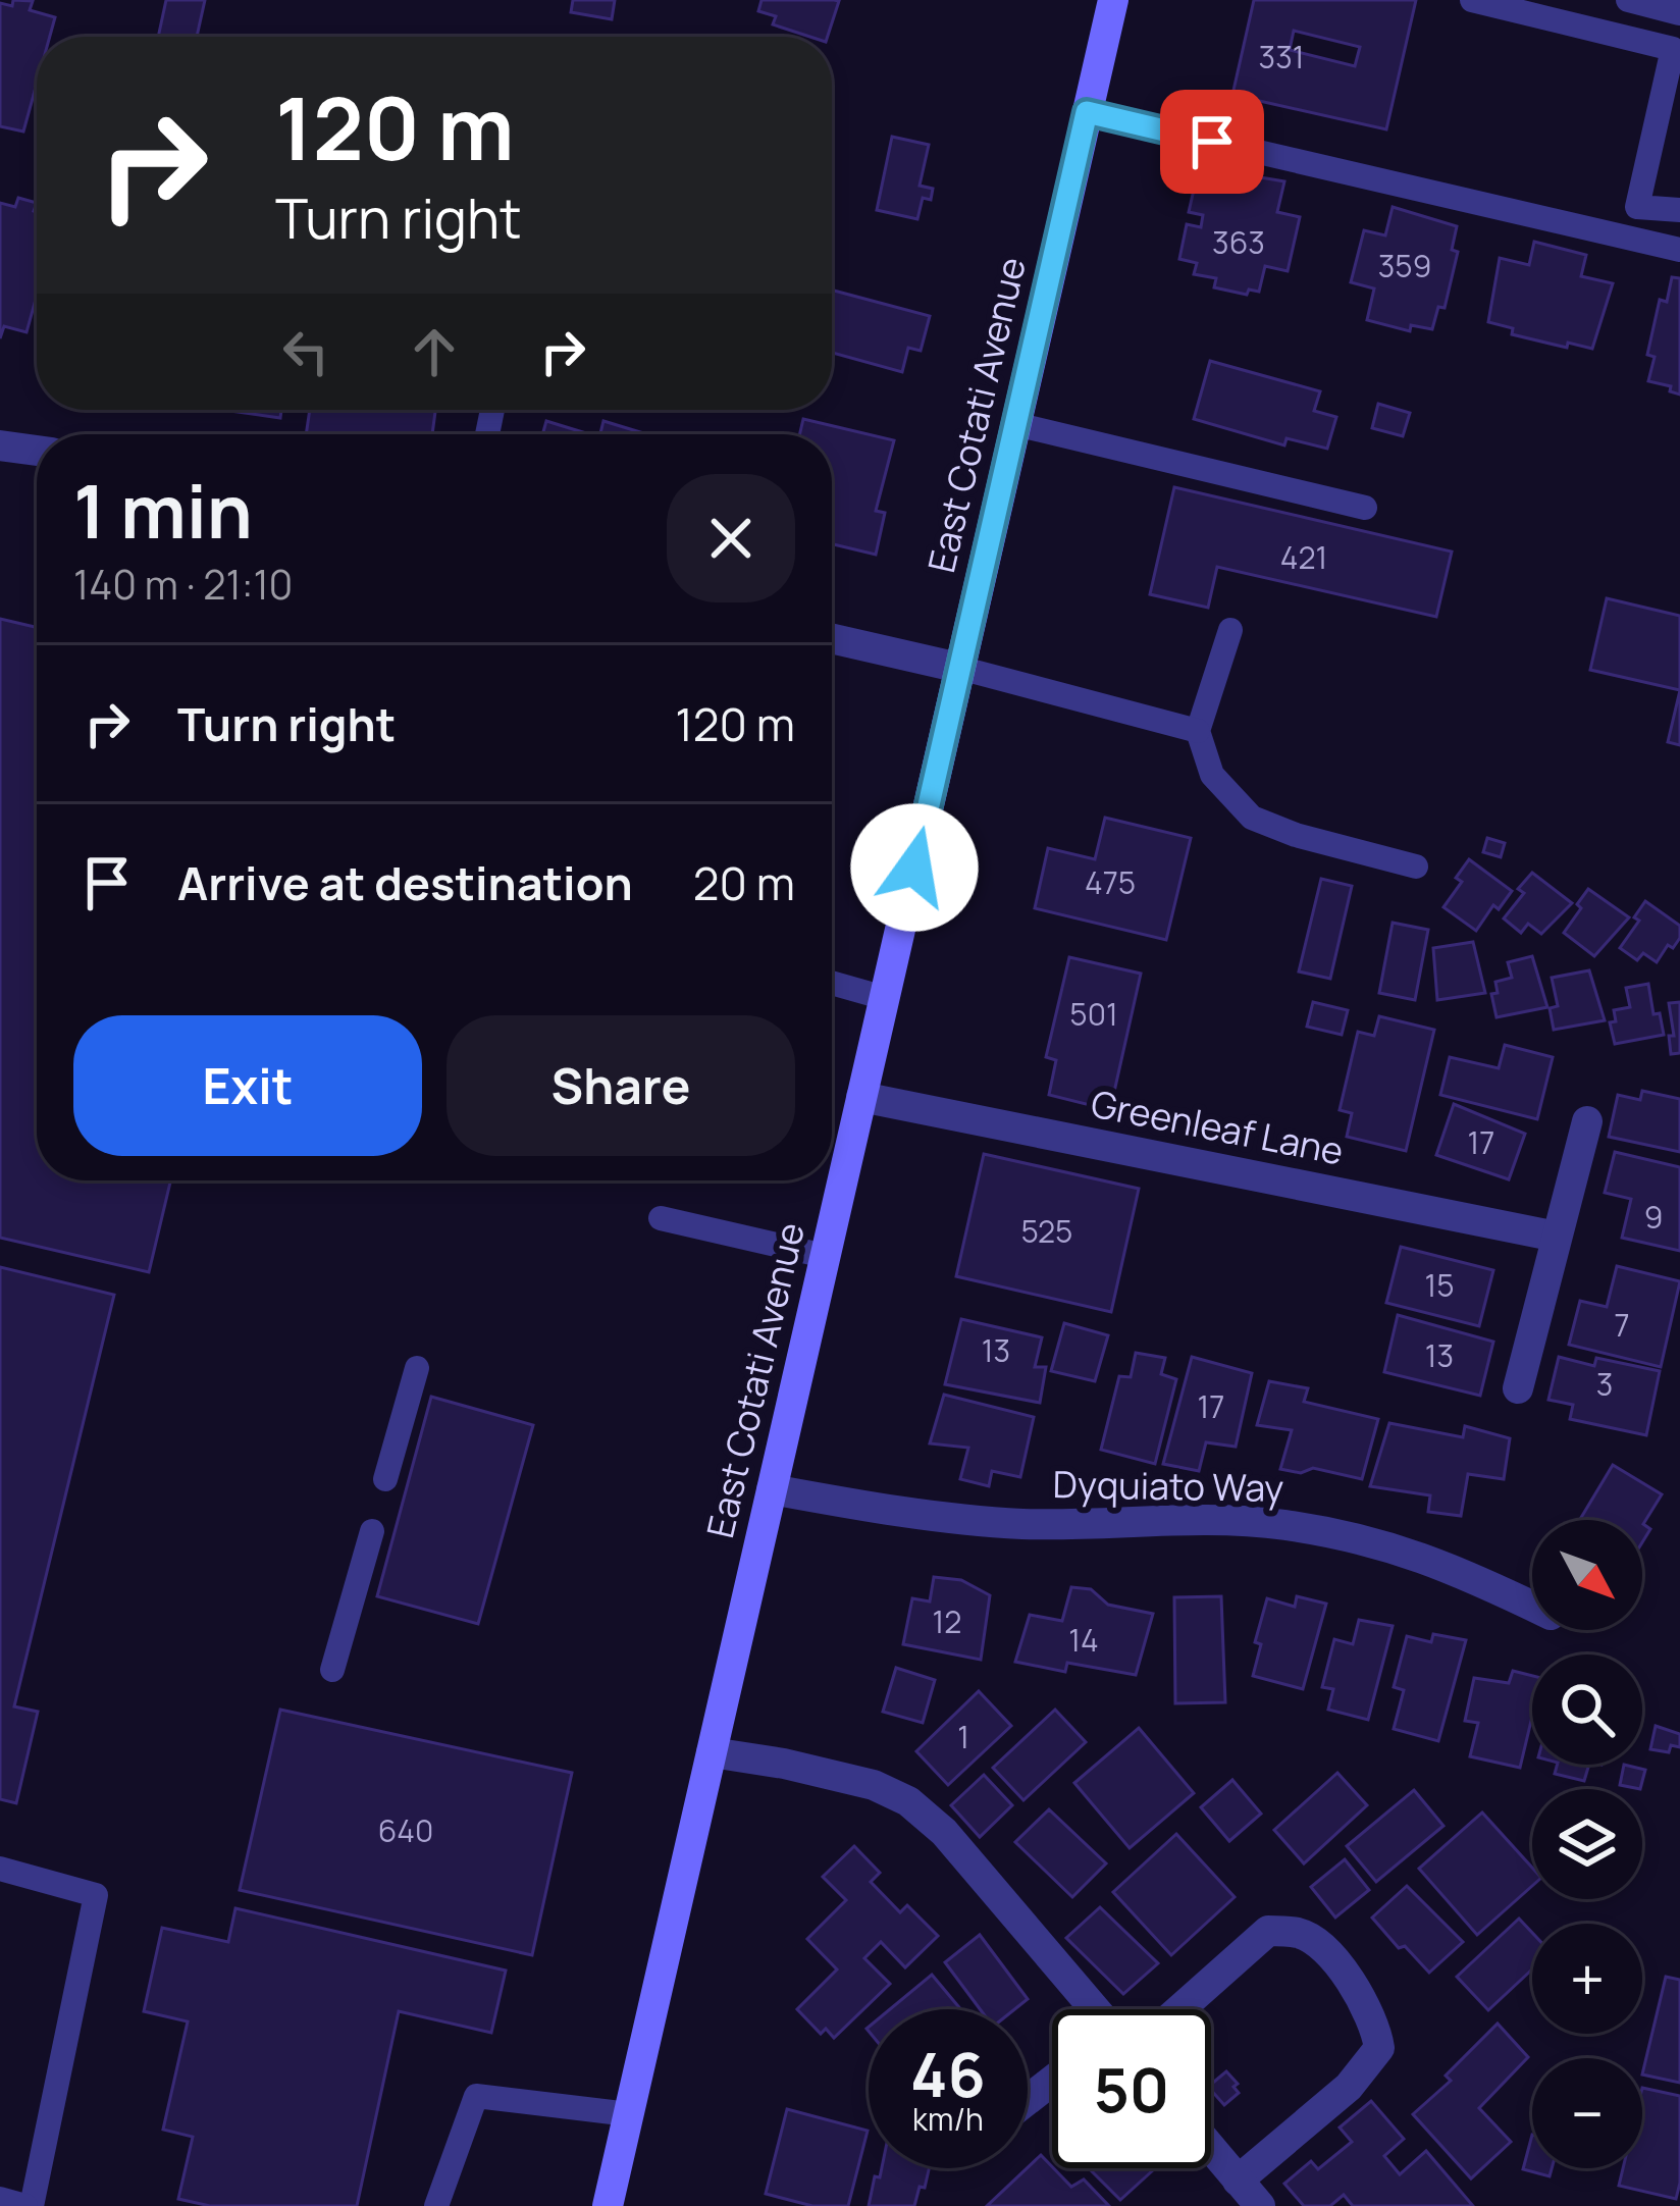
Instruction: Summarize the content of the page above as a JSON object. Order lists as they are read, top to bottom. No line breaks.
{"streets":{"main road":["East Cotati Avenue"],"street":["Greenleaf Lane","Dyquiato Way"]},"crossings":[["East Cotati Avenue","Greenleaf Lane"],["East Cotati Avenue","Dyquiato Way"]],"house_numbers":["331","363","359","421","475","501","17","9","525","15","7","13","13","3","17","12","14","1","640"],"north":"bottom right","page":{"turn":["120 m","Turn right"],"heading":["1 min","140 m · 21:10"],"list":[{"name":"Turn right","value":"120 m"},{"name":"Arrive at destination","value":"20 m"}],"buttons":["Exit","Share"],"map_buttons":["+","−"],"speed":"46 km/h","limit":"50"}}
